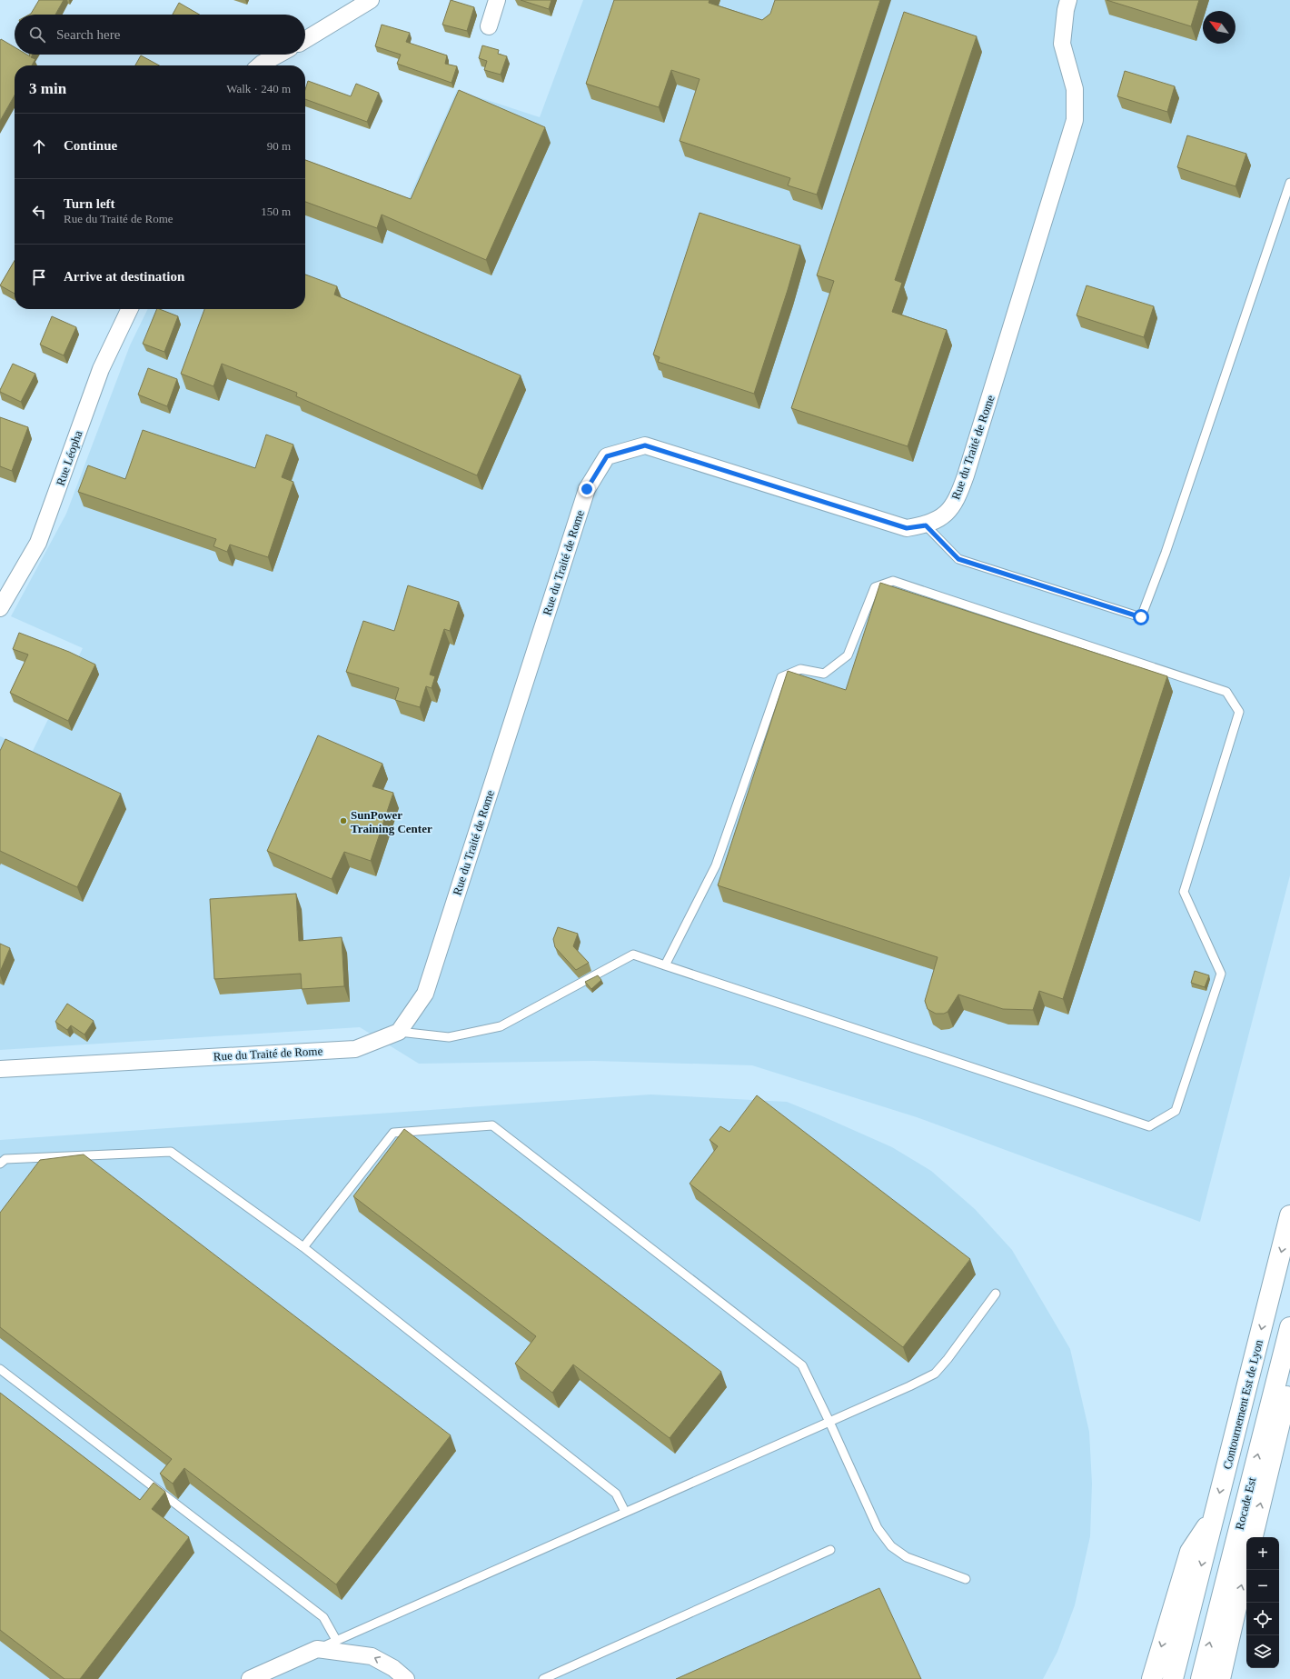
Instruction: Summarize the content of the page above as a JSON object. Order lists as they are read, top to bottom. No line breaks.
{"streets":{"highway":["Contournement Est de Lyon","Rocade Est"],"street":["Rue du Traité de Rome","Rue Léopha"]},"places":["SunPower Training Center"],"north":"top left","page":{"search":"Search here","heading":["3 min","Walk · 240 m"],"list":[["Continue","90 m"],["Turn left","Rue du Traité de Rome","150 m"],"Arrive at destination"],"map_buttons":["+","−"]}}
